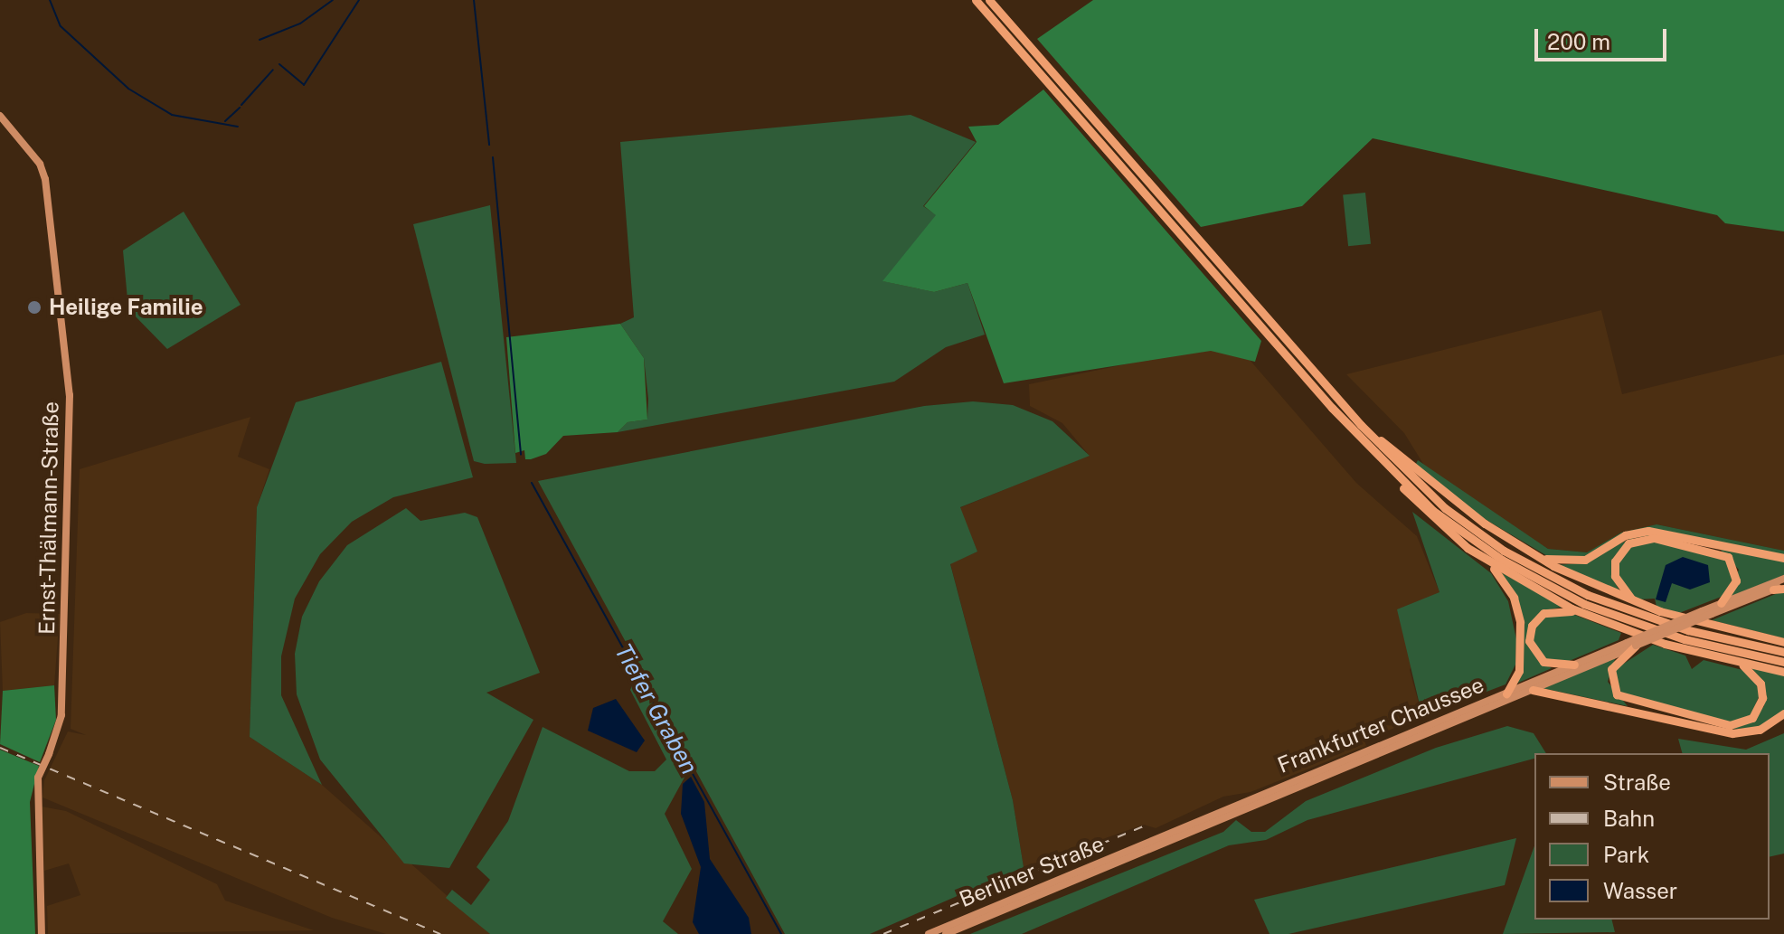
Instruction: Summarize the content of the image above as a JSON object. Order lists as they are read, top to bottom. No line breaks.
{"streets":{"main road":["Ernst-Thälmann-Straße","Frankfurter Chaussee","Berliner Straße"]},"crossings":[["Frankfurter Chaussee","Berliner Straße"]],"water":["Tiefer Graben"],"places":["Heilige Familie"],"legend":["Straße","Bahn","Park","Wasser"],"scale_bar":"200 m"}
